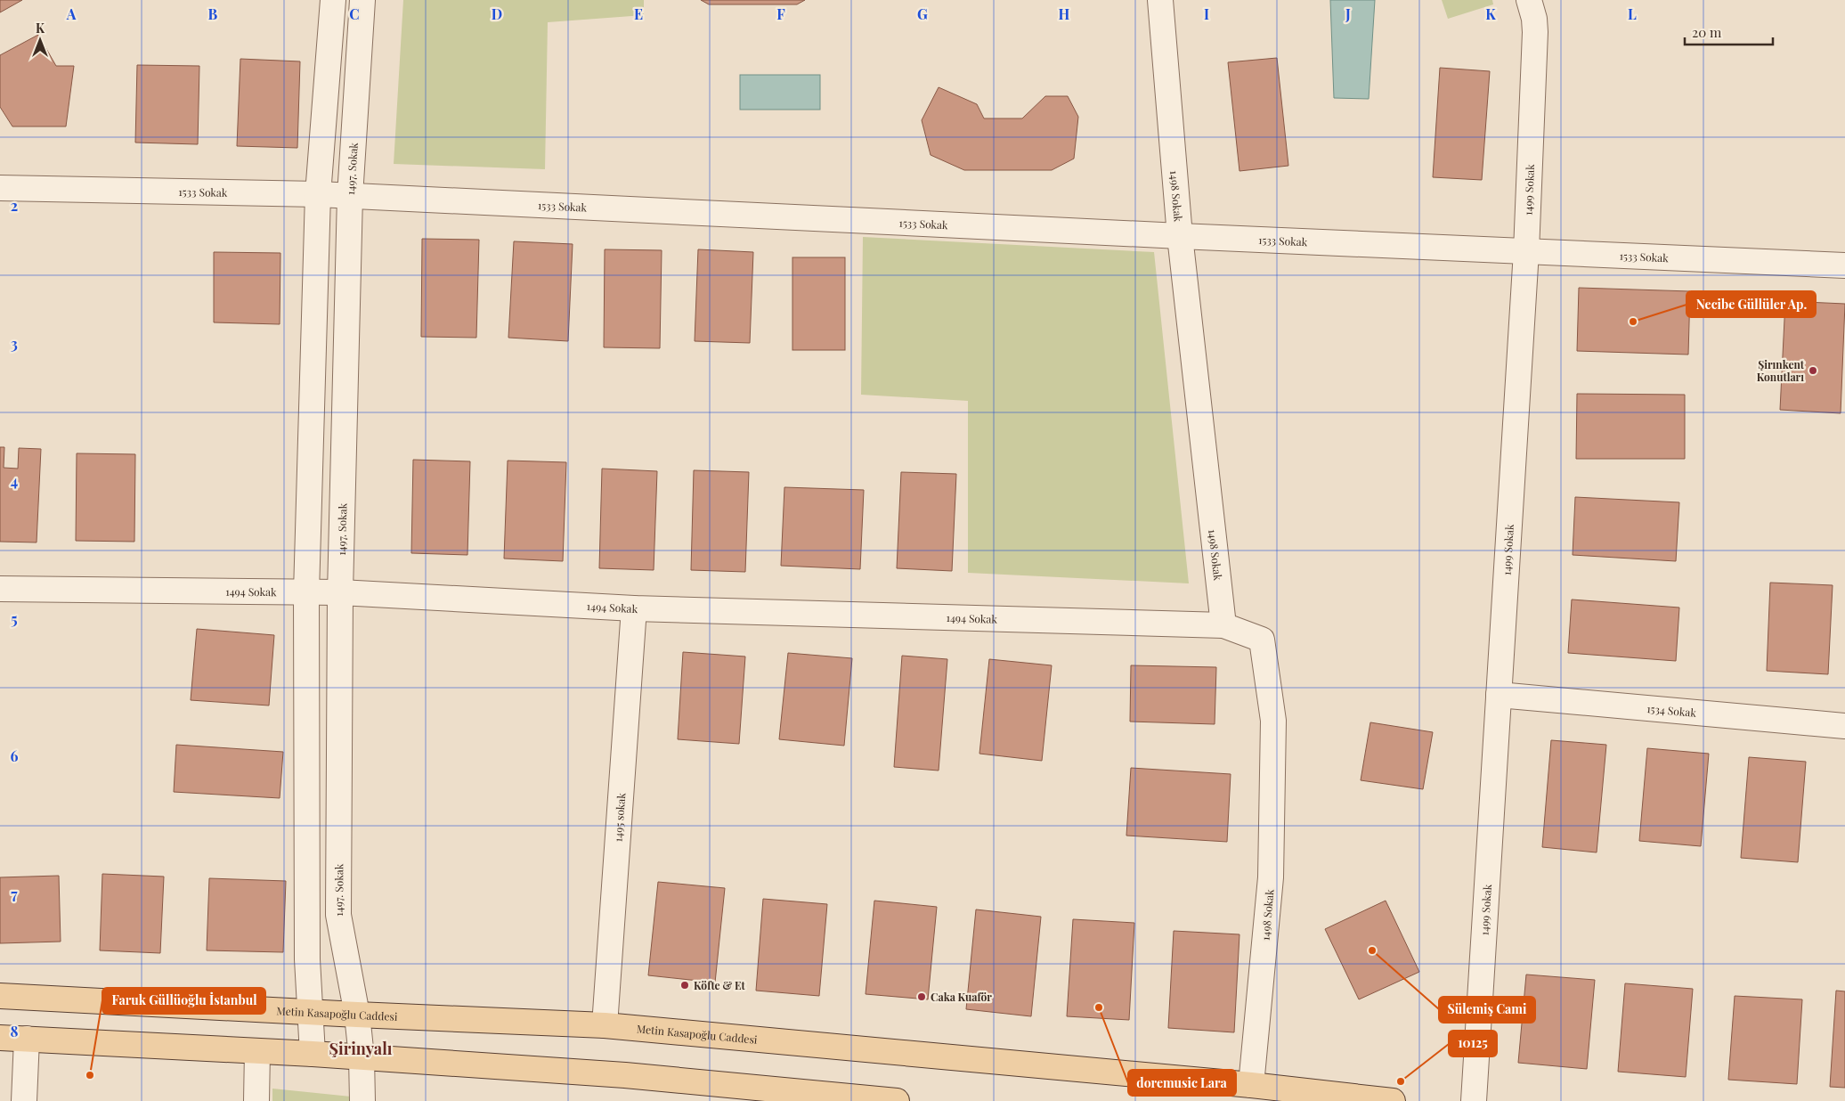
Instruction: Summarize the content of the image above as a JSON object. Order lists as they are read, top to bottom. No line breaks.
{"streets":{"main road":["Metin Kasapoğlu Caddesi"],"street":["1497. Sokak","1499 Sokak","1533 Sokak","1498 Sokak","1494 Sokak","1534 Sokak","1495 sokak"]},"crossings":[["1497. Sokak","1533 Sokak"],["1497. Sokak","1494 Sokak"],["1497. Sokak","Metin Kasapoğlu Caddesi"],["1499 Sokak","1533 Sokak"],["1499 Sokak","1534 Sokak"],["1533 Sokak","1498 Sokak"],["1498 Sokak","1494 Sokak"],["1498 Sokak","Metin Kasapoğlu Caddesi"],["1494 Sokak","1495 sokak"],["1495 sokak","Metin Kasapoğlu Caddesi"]],"districts":["Şirinyalı"],"places":["Necibe Güllüler Ap.","Şirınkent Konutları","Sülemiş Cami","Köfte & Et","Caka Kuaför","doremusic Lara","Faruk Güllüoğlu İstanbul","10125"],"scale_bar":"20 m","north":"top","grid":{"columns":["A","B","C","D","E","F","G","H","I","J","K","L"],"rows":["2","3","4","5","6","7","8"]}}
